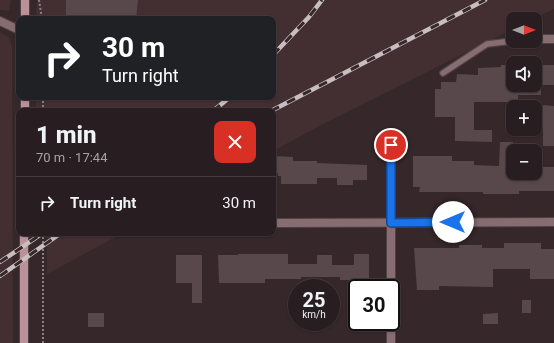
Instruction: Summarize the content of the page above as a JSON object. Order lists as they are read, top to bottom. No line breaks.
{"north":"right","page":{"map_buttons":["+","−"],"turn":["30 m","Turn right"],"heading":["1 min","70 m · 17:44"],"list":[{"name":"Turn right","value":"30 m"}],"speed":"25 km/h","limit":"30"}}
